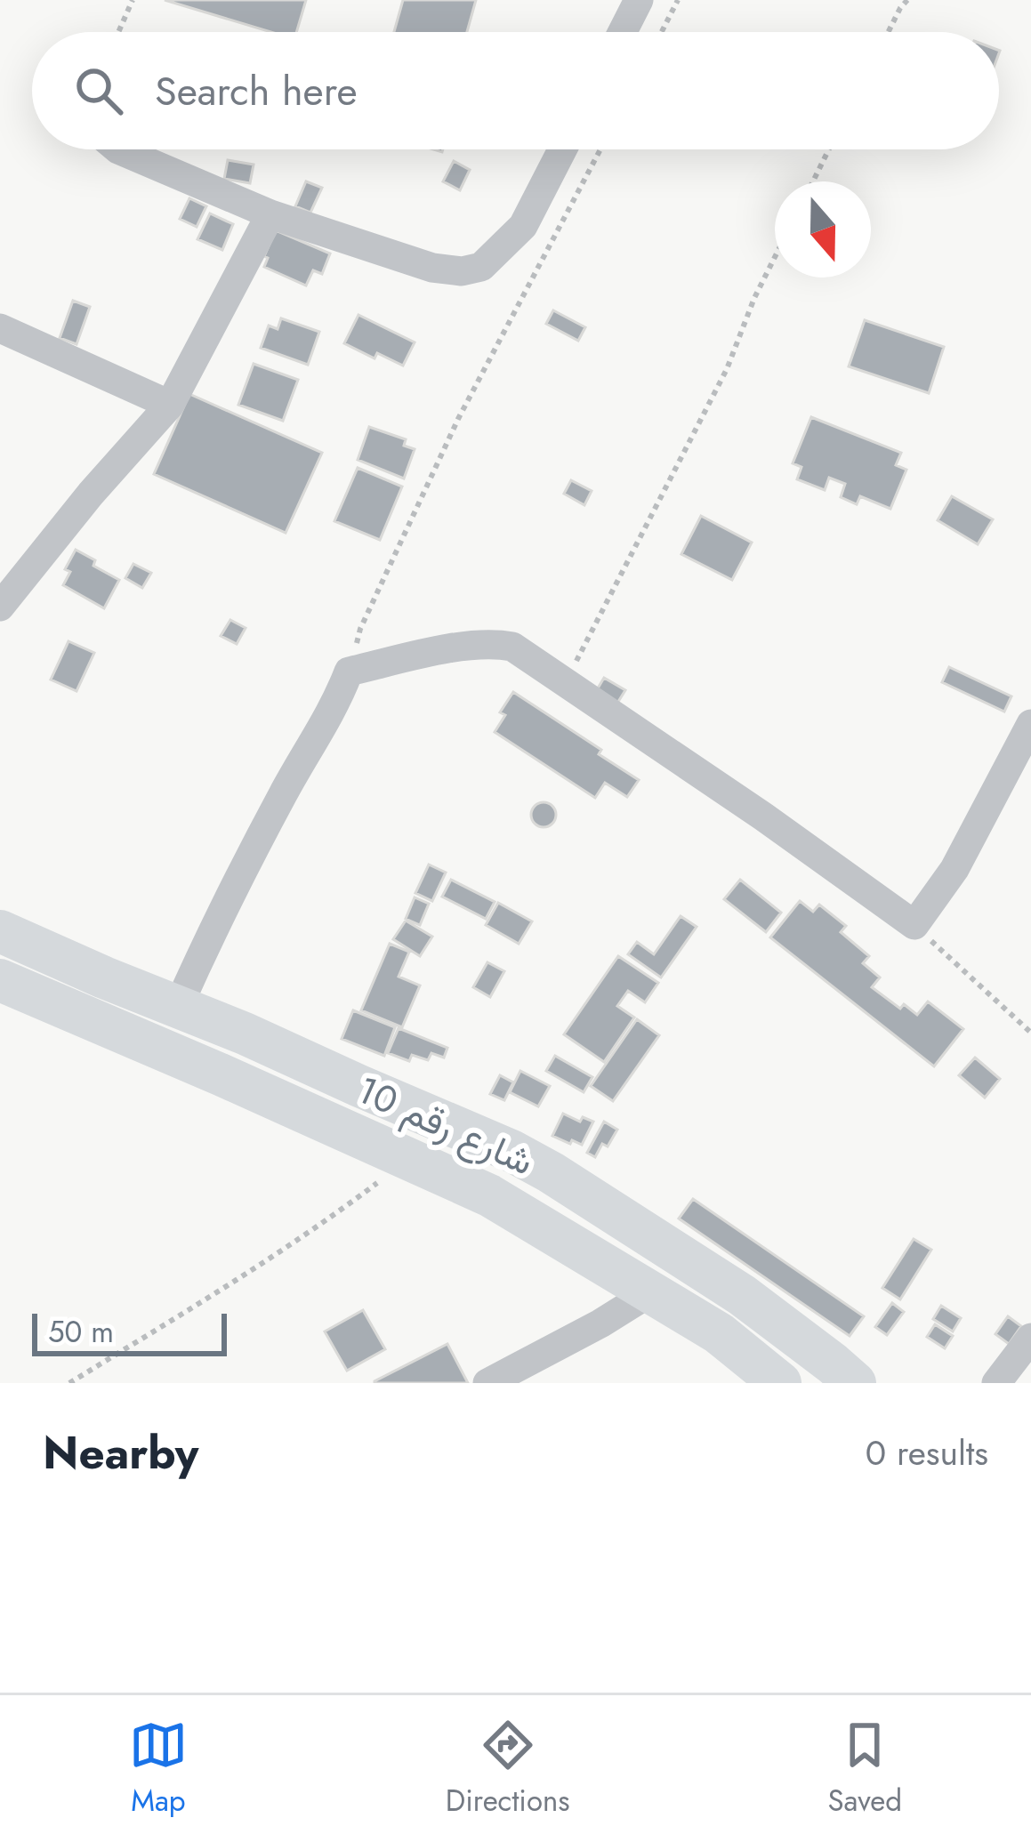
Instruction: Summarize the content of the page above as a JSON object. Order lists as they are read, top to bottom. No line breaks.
{"streets":{"main road":["شارع رقم 10"]},"scale_bar":"50 m","north":"bottom","page":{"search":"Search here","scale":"50 m","heading":["Nearby","0 results"],"nav":["Map","Directions","Saved"]}}
